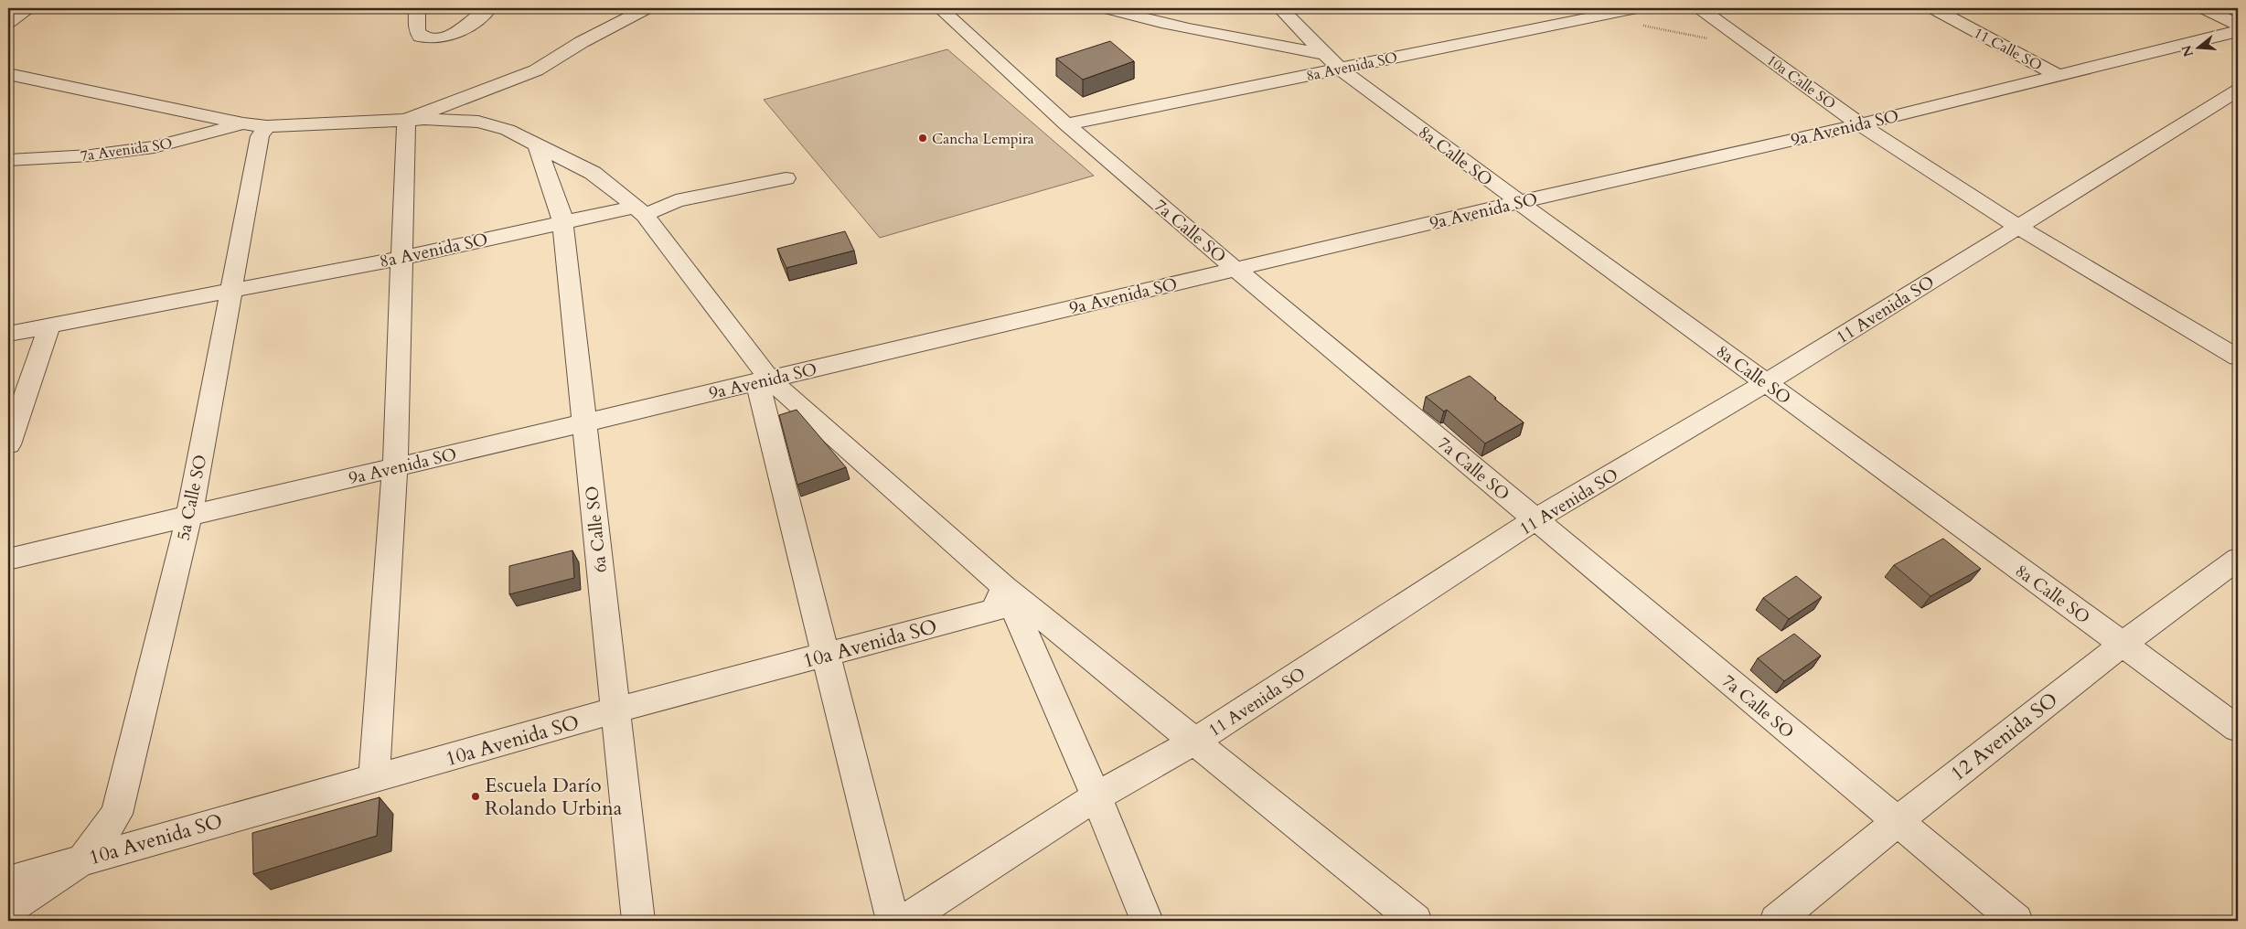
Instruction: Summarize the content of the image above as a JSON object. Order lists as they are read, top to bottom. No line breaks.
{"streets":{"street":["11 Calle SO","8a Avenida SO","10a Calle SO","9a Avenida SO","7a Avenida SO","8a Calle SO","7a Calle SO","11 Avenida SO","5a Calle SO","6a Calle SO","10a Avenida SO","12 Avenida SO"]},"crossings":[["11 Calle SO","9a Avenida SO"],["8a Avenida SO","8a Calle SO"],["8a Avenida SO","7a Calle SO"],["8a Avenida SO","5a Calle SO"],["8a Avenida SO","6a Calle SO"],["10a Calle SO","9a Avenida SO"],["10a Calle SO","11 Avenida SO"],["9a Avenida SO","8a Calle SO"],["9a Avenida SO","7a Calle SO"],["9a Avenida SO","5a Calle SO"],["9a Avenida SO","6a Calle SO"],["7a Avenida SO","5a Calle SO"],["8a Calle SO","11 Avenida SO"],["8a Calle SO","12 Avenida SO"],["7a Calle SO","11 Avenida SO"],["7a Calle SO","12 Avenida SO"],["5a Calle SO","10a Avenida SO"],["6a Calle SO","10a Avenida SO"]],"places":["Cancha Lempira","Escuela Darío Rolando Urbina"],"north":"left"}
